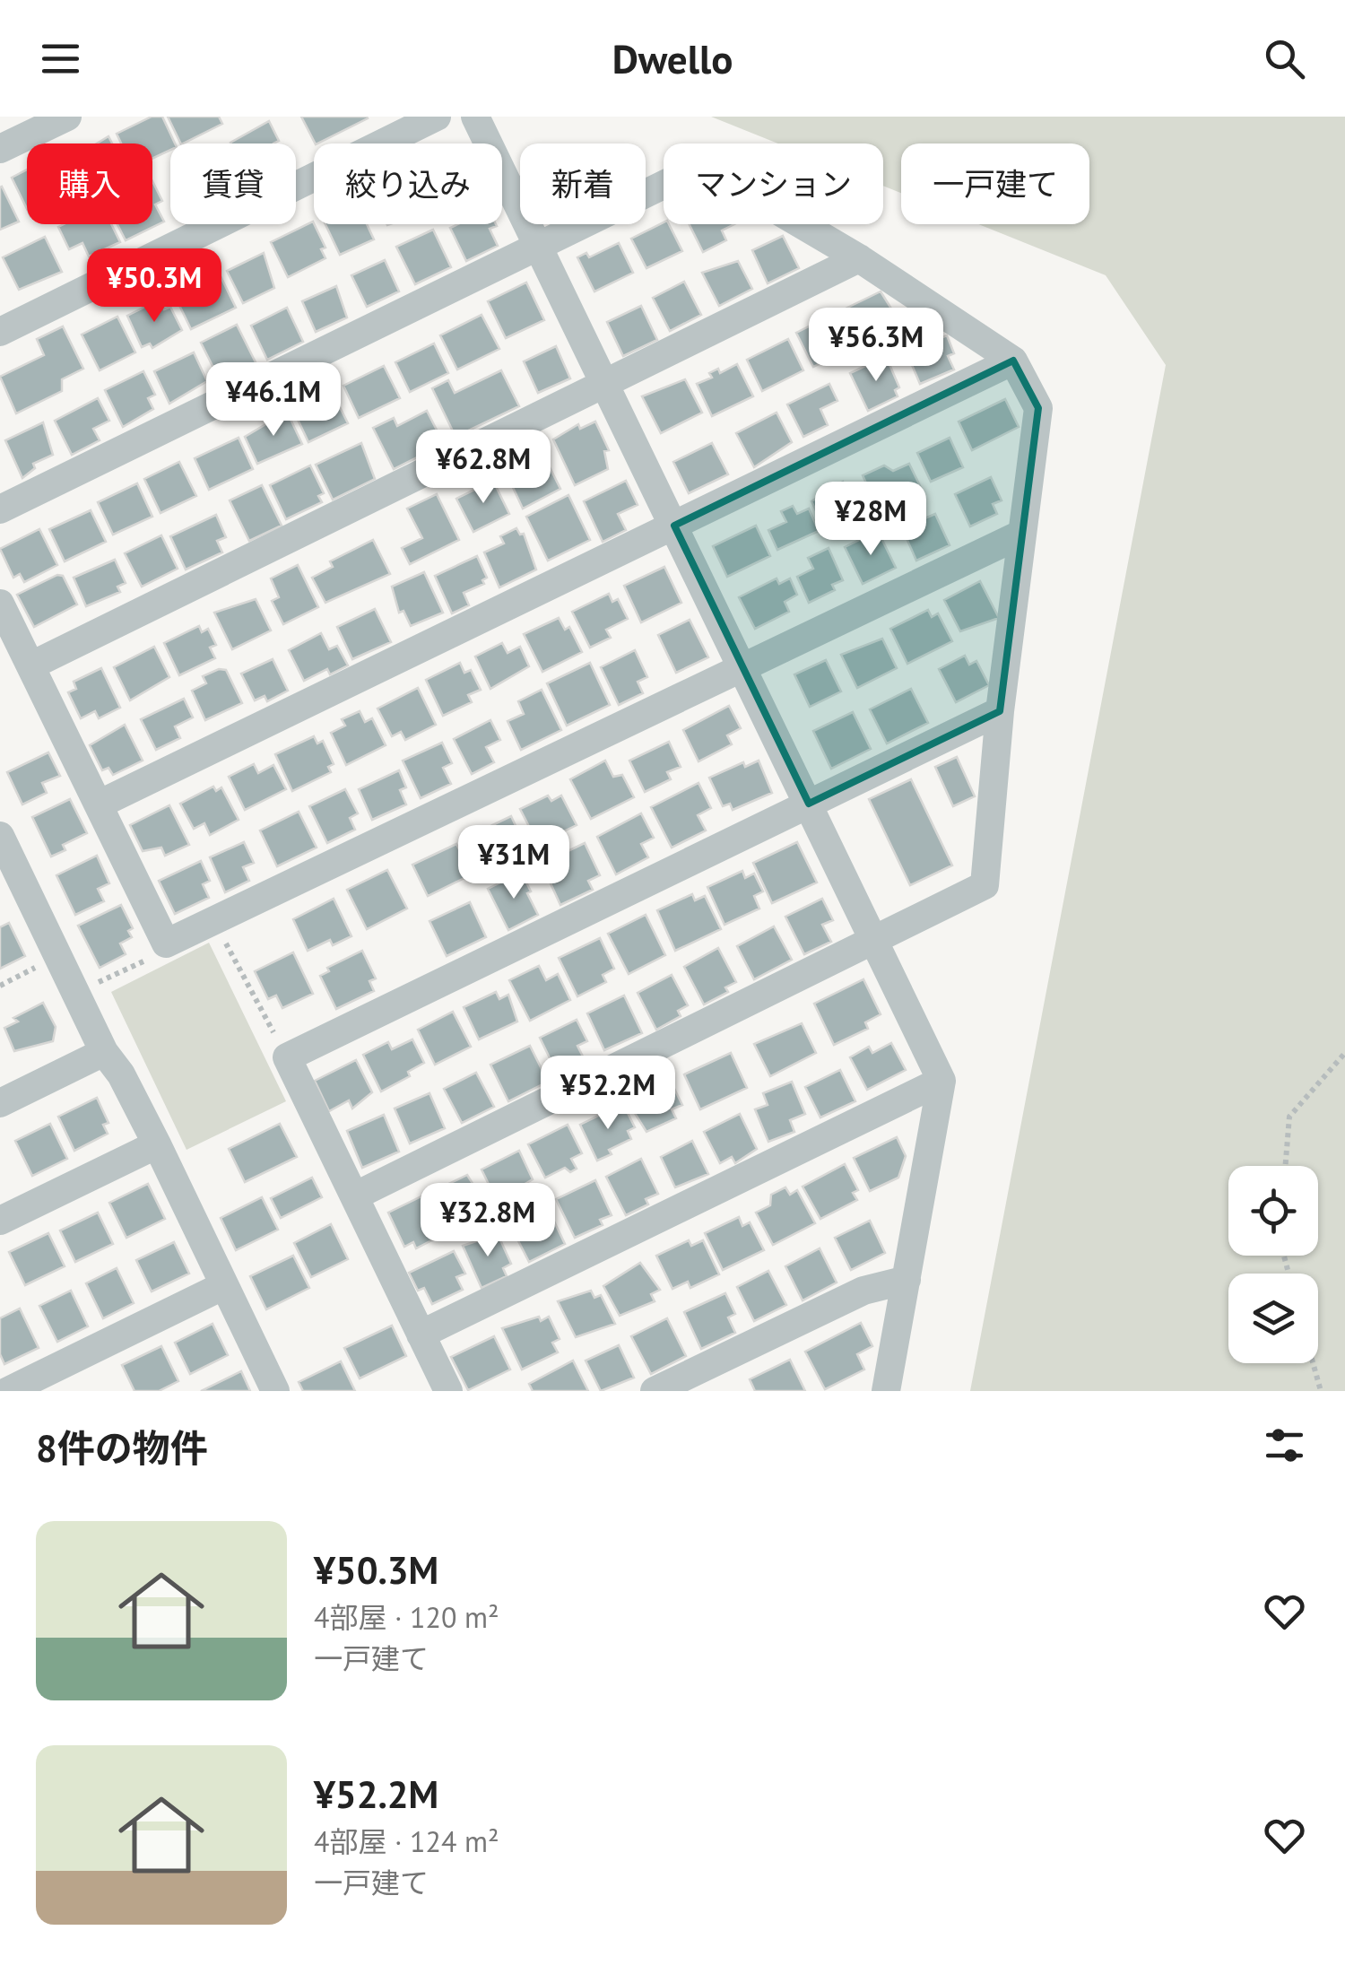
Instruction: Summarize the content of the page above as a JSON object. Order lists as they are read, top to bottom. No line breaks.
{"page":{"header":"Dwello","chip":["購入","賃貸","絞り込み","新着","マンション","一戸建て"],"price":["¥50.3M","¥56.3M","¥46.1M","¥62.8M","¥28M","¥31M","¥52.2M","¥32.8M"],"heading":"8件の物件","list":[{"name":"¥50.3M","note":"4部屋 · 120 m² · 一戸建て"},{"name":"¥52.2M","note":"4部屋 · 124 m² · 一戸建て"}]}}
